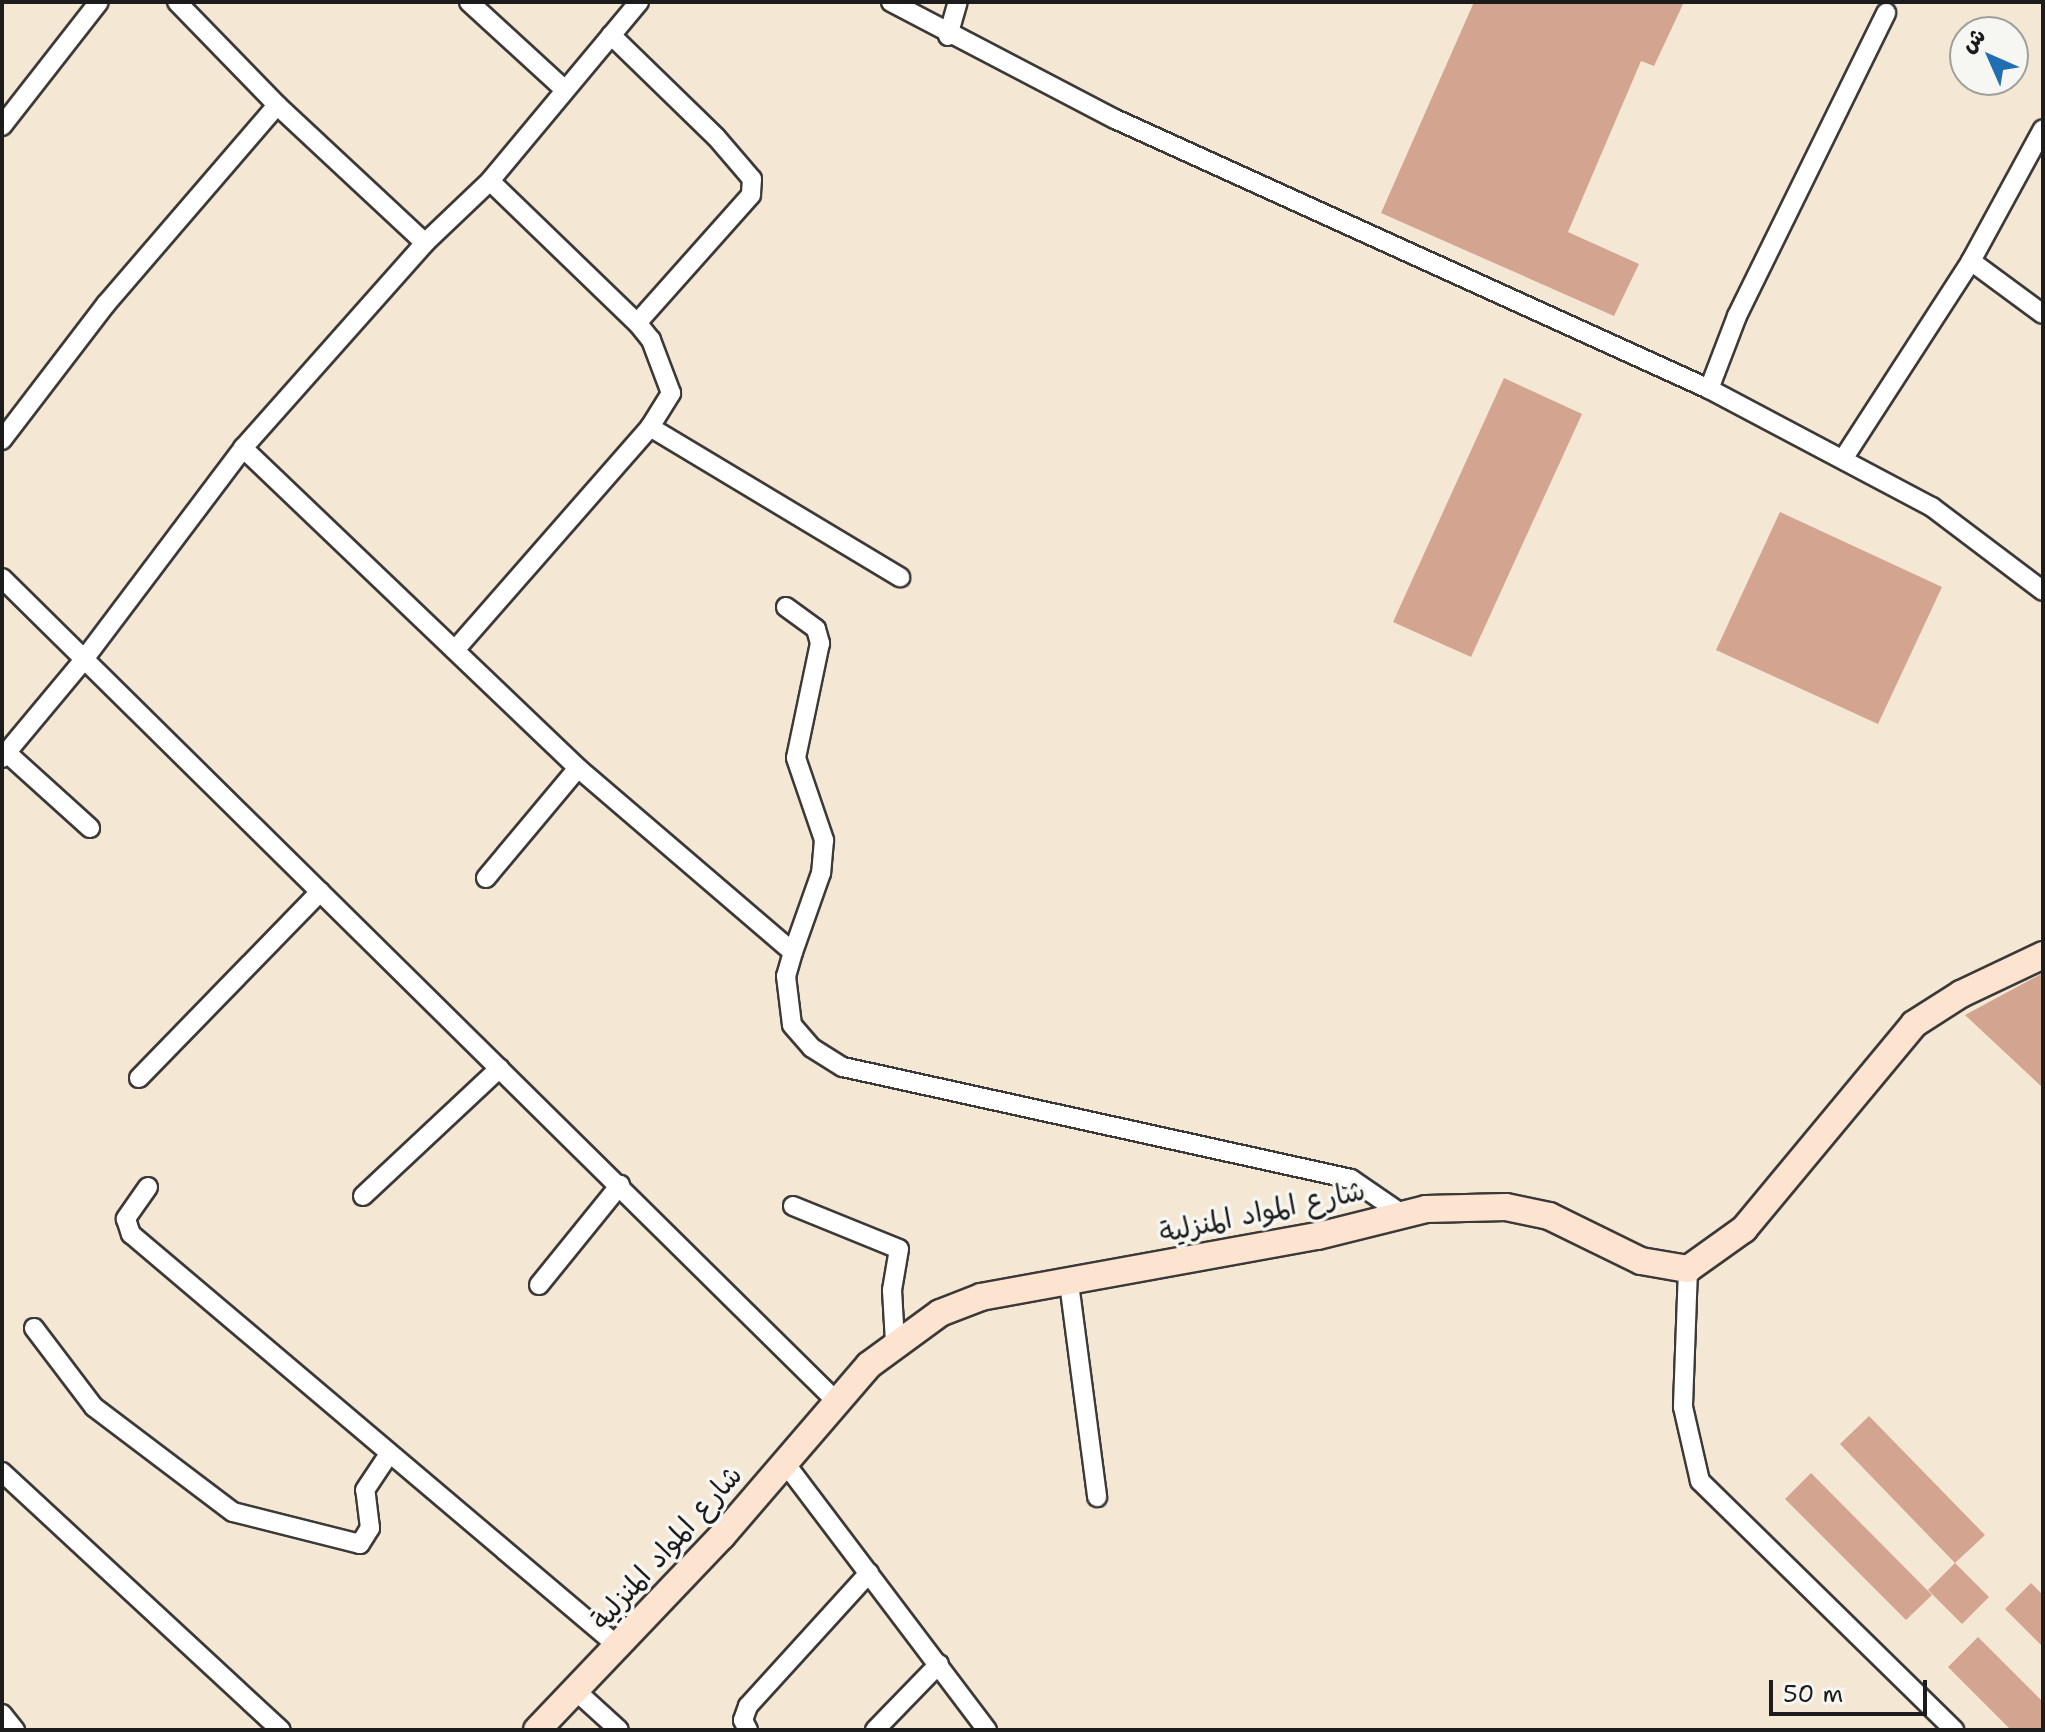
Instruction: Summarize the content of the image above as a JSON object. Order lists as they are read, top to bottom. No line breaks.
{"streets":{"street":["شارع المواد المنزلية"]},"scale_bar":"50 m","north":"top left"}
